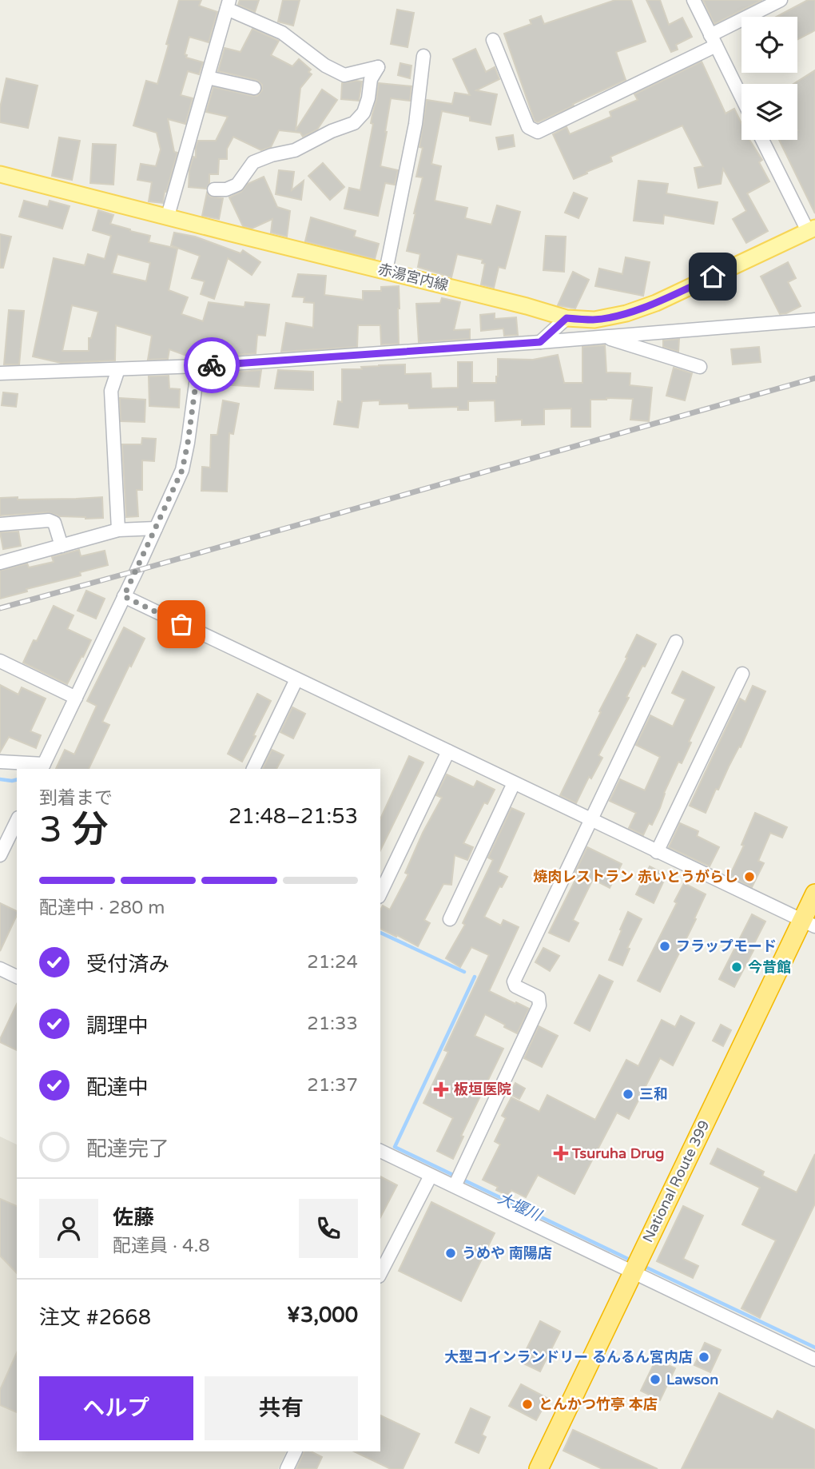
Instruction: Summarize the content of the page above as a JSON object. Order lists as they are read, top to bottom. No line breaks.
{"streets":{"highway":["National Route 399"],"main road":["赤湯宮内線"]},"water":["大堰川"],"places":{"other":["焼肉レストラン 赤いとうがらし","フラップモード","今昔館","三和","うめや 南陽店","大型コインランドリー るんるん宮内店","Lawson","とんかつ竹亭 本店"],"health":["板垣医院","Tsuruha Drug"]},"page":{"heading":["3 分","到着まで","21:48–21:53"],"panel":["佐藤","配達員 · 4.8","注文 #2668","¥3,000"],"bar":"配達中 · 280 m","list":[["受付済み","21:24"],["調理中","21:33"],["配達中","21:37"],"配達完了"],"buttons":["ヘルプ","共有"]}}
